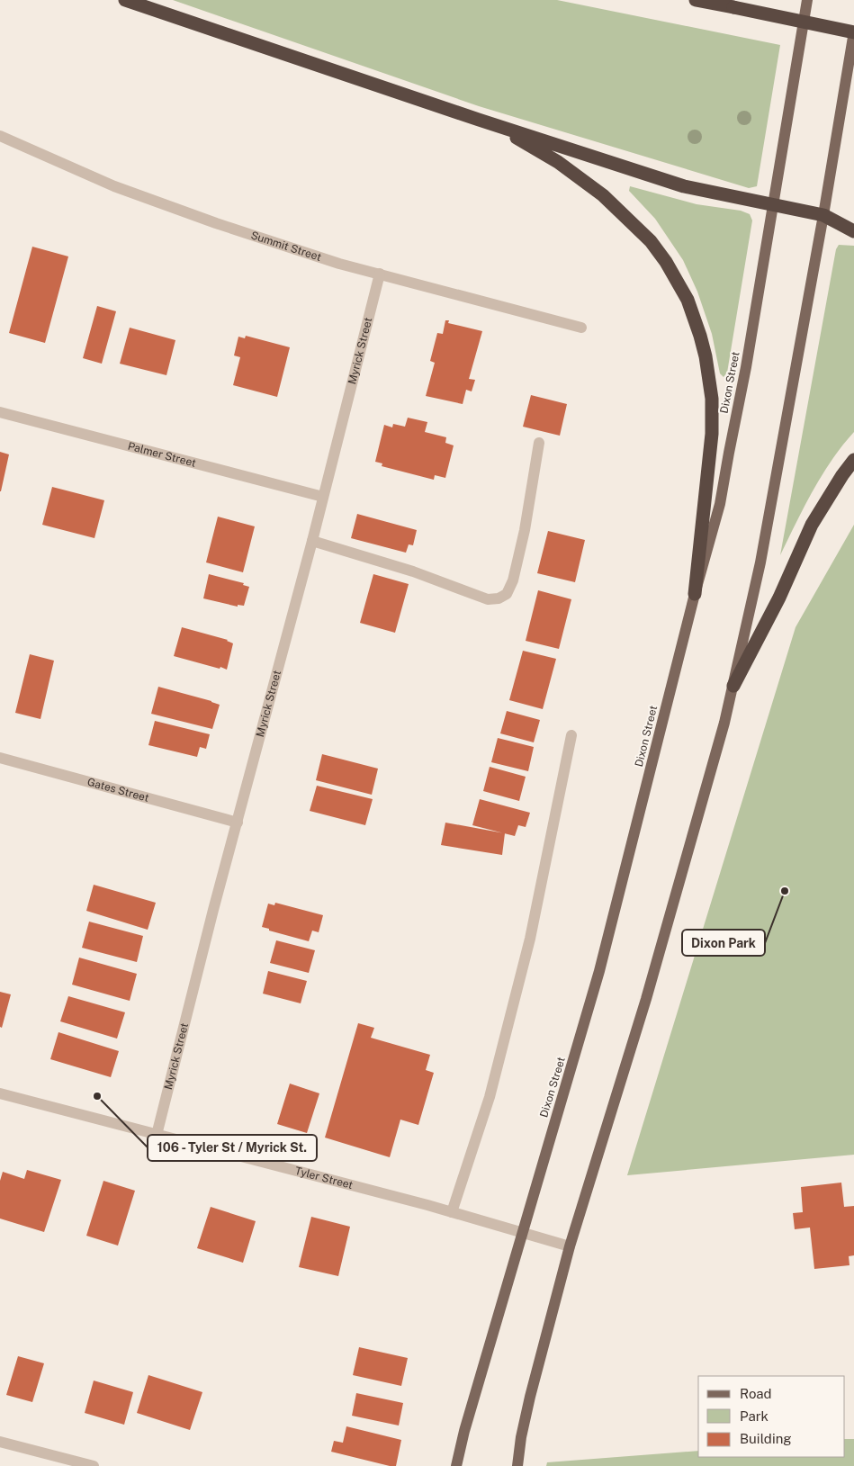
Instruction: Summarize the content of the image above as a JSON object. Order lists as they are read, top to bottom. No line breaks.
{"streets":{"main road":["Dixon Street"],"street":["Summit Street","Myrick Street","Palmer Street","Gates Street","Tyler Street"]},"crossings":[["Summit Street","Myrick Street"],["Myrick Street","Palmer Street"],["Myrick Street","Gates Street"],["Myrick Street","Tyler Street"],["Dixon Street","Tyler Street"]],"places":["Dixon Park","106 - Tyler St / Myrick St."],"legend":["Road","Park","Building"]}
